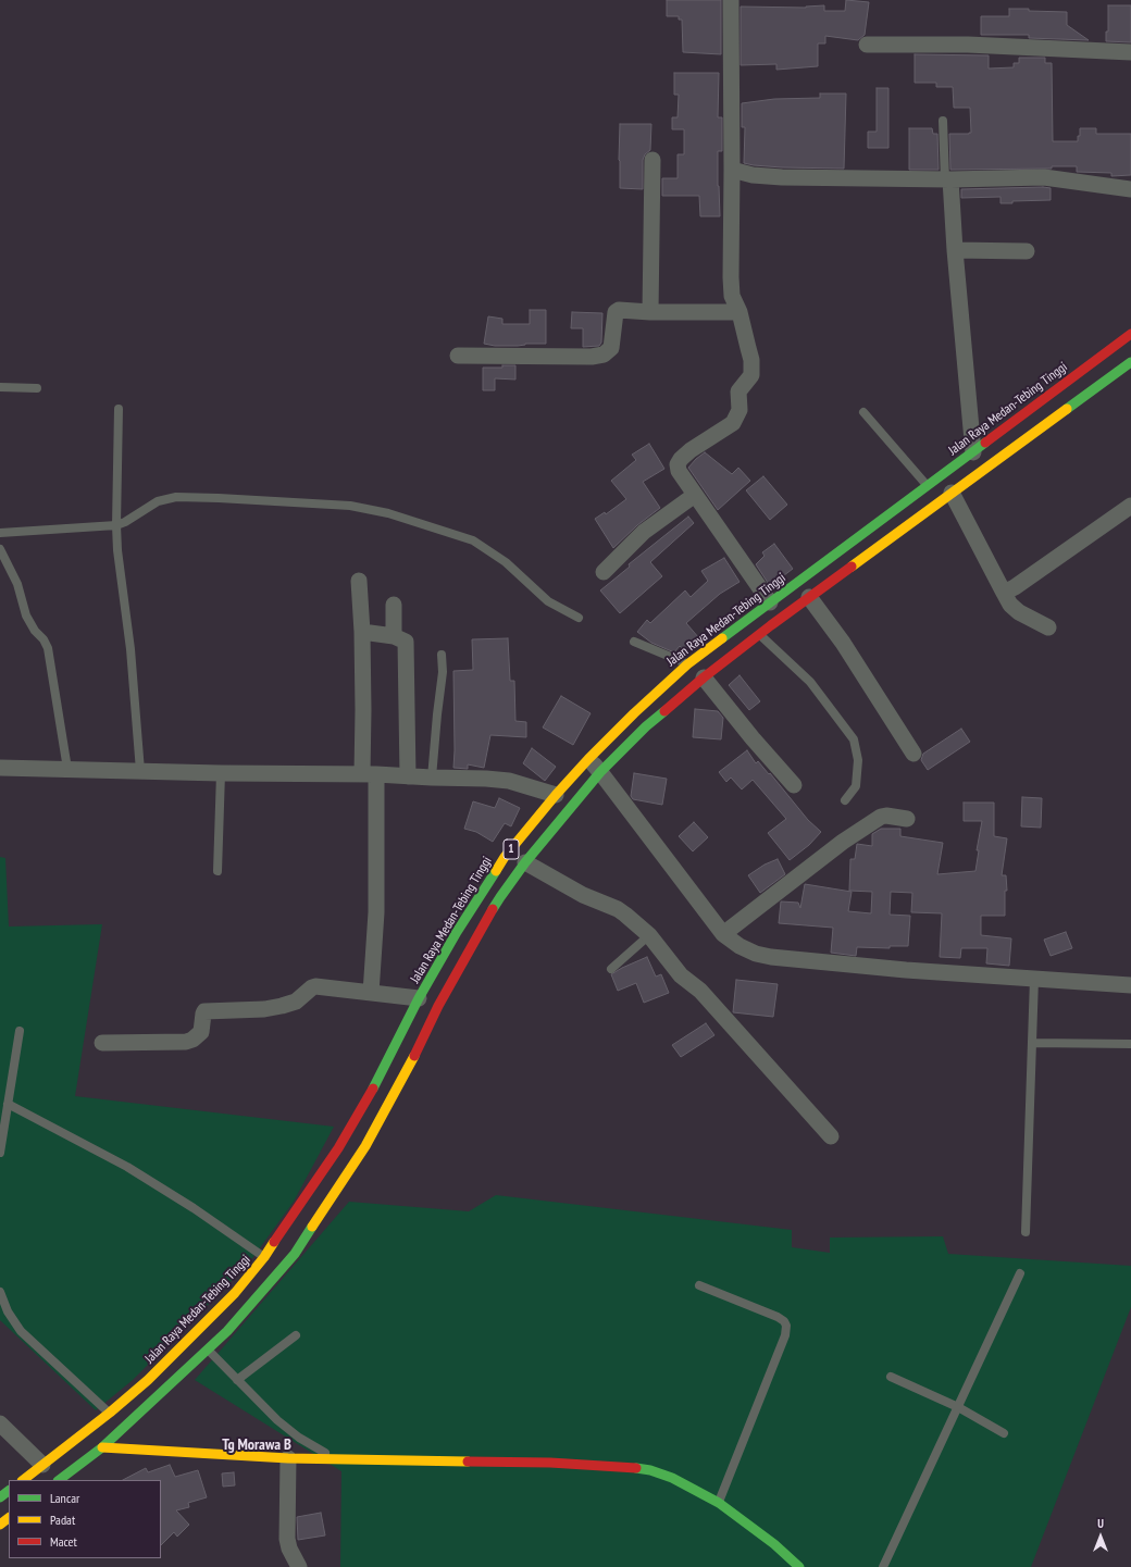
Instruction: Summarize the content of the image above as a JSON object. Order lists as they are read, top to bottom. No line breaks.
{"streets":{"main road":["Jalan Raya Medan-Tebing Tinggi","1"]},"districts":["Tg Morawa B"],"legend":["Lancar","Padat","Macet"],"north":"top"}
